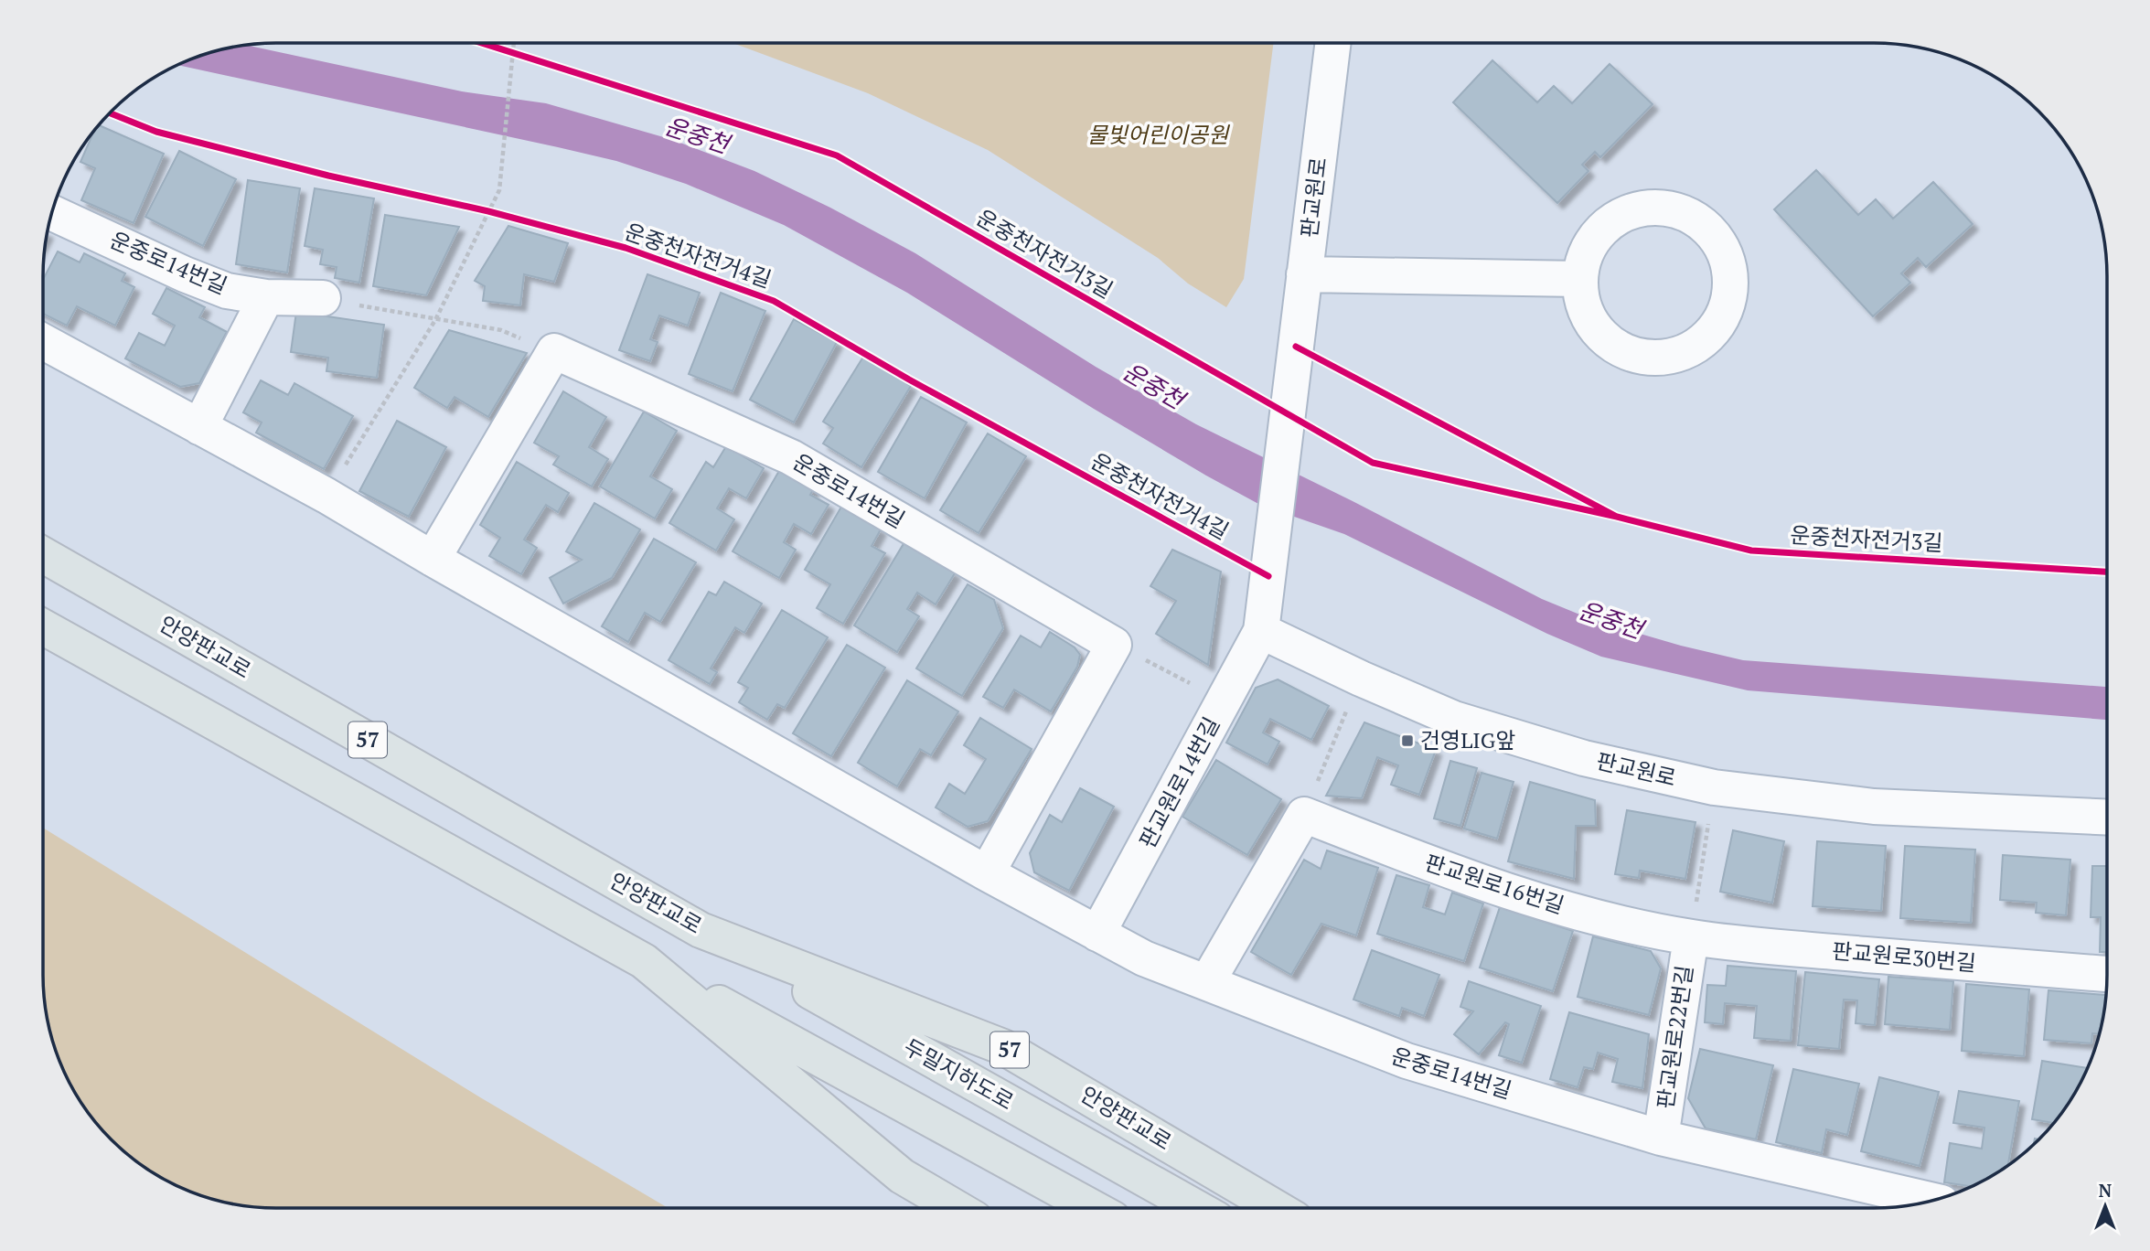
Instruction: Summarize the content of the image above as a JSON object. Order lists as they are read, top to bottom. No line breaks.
{"streets":{"main road":["안양판교로","57","두밀지하도로"],"street":["판교원로","운중로14번길","판교원로14번길","판교원로16번길","판교원로30번길","판교원로22번길"],"cycle path":["운중천자전거3길","운중천자전거4길"]},"crossings":[["판교원로","판교원로14번길"],["운중로14번길","판교원로14번길"],["운중로14번길","판교원로22번길"],["안양판교로","두밀지하도로"],["판교원로16번길","판교원로30번길"],["판교원로16번길","판교원로22번길"],["판교원로30번길","판교원로22번길"]],"water":["운중천"],"parks":["물빛어린이공원"],"places":{"transit":["건영LIG앞"]},"north":"top"}
